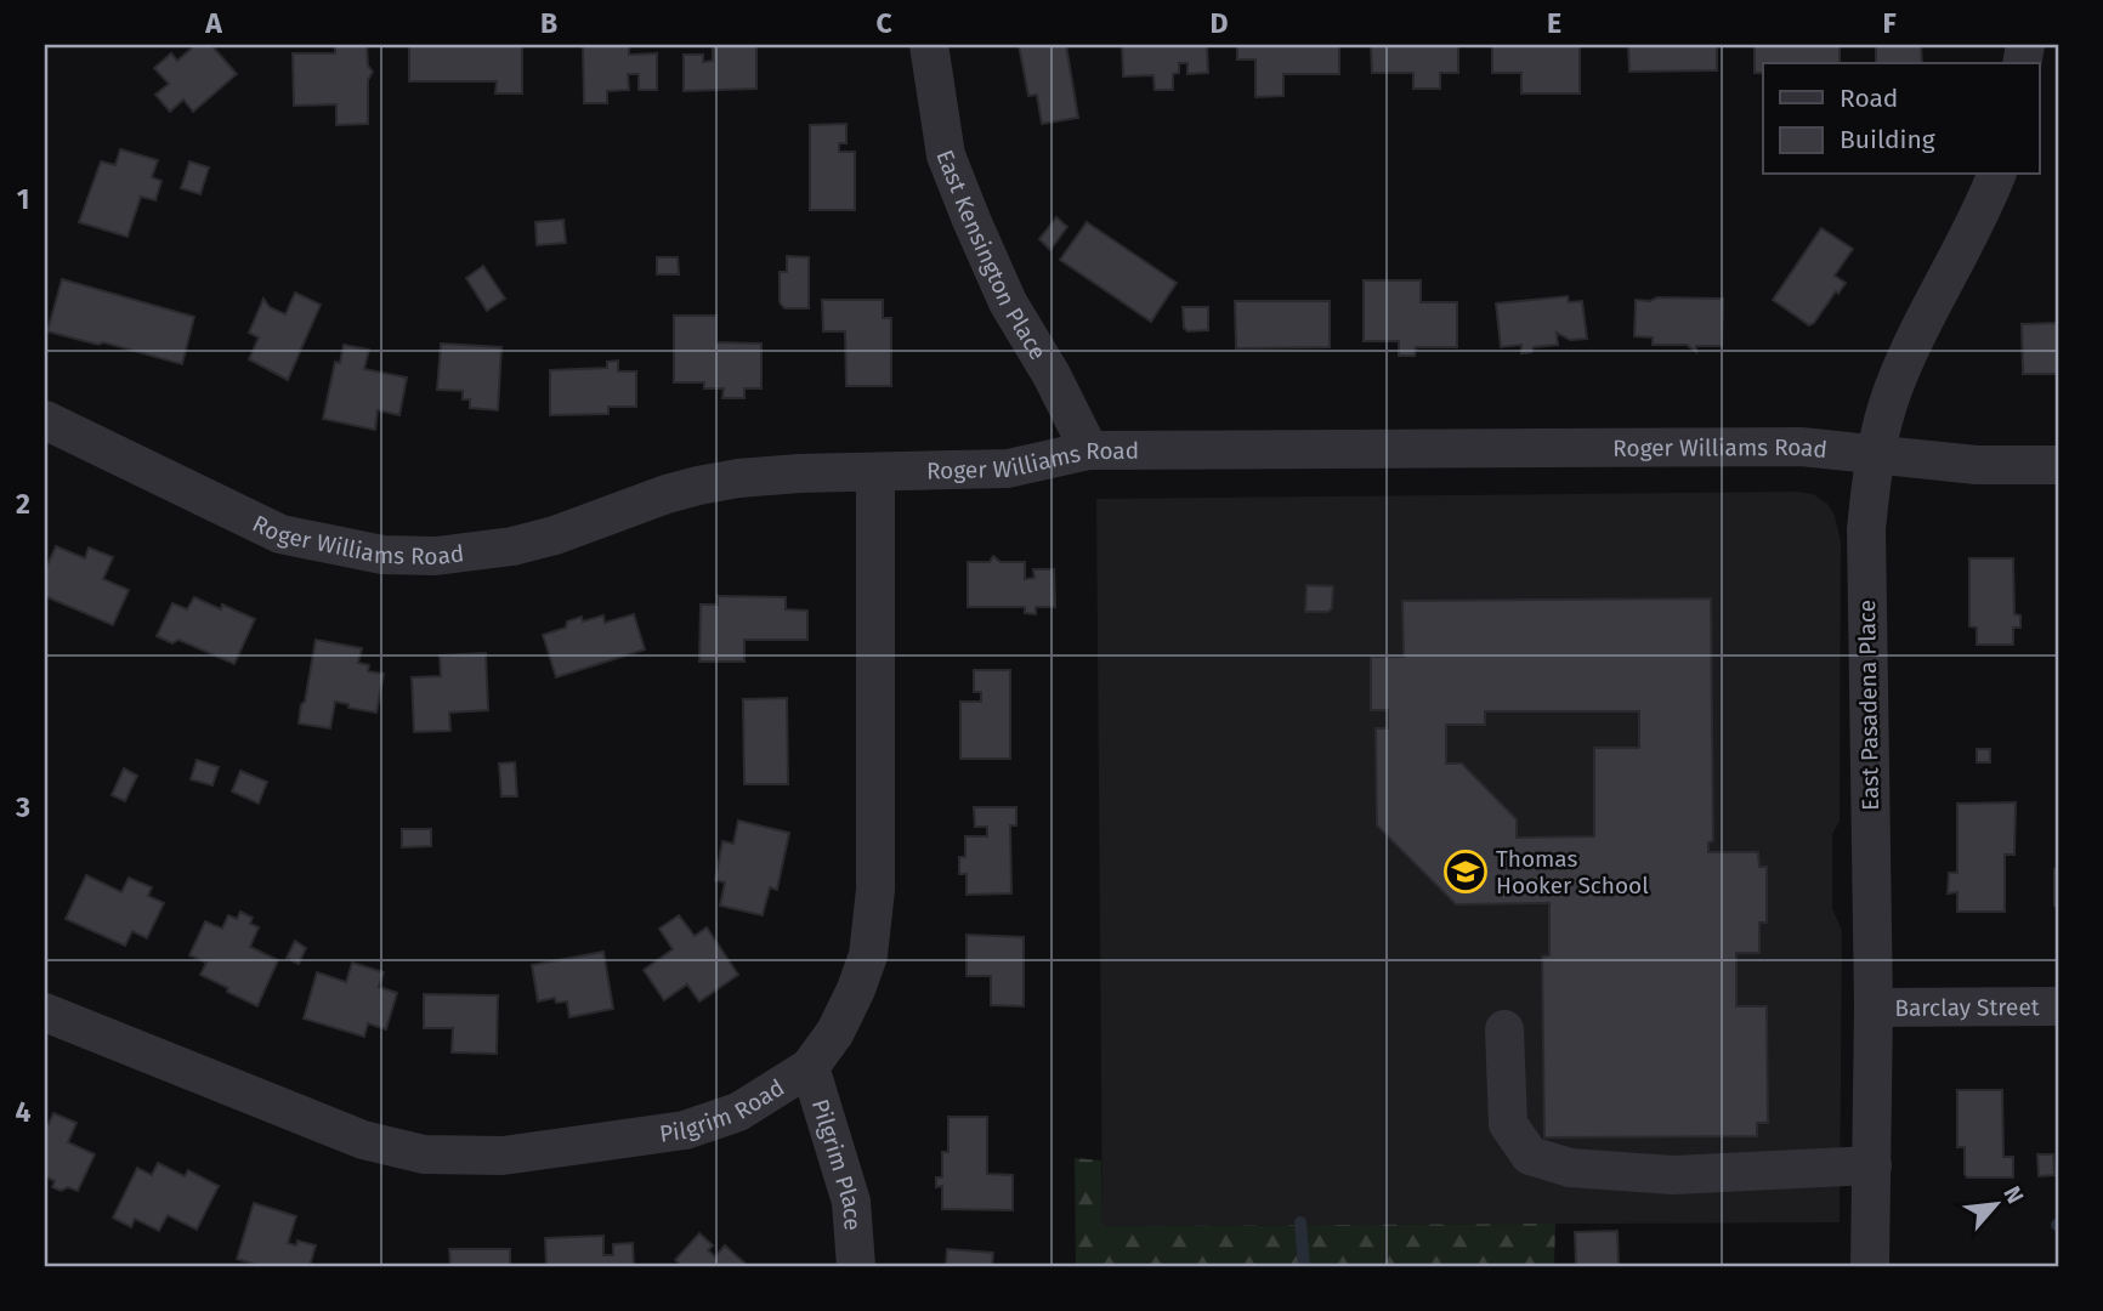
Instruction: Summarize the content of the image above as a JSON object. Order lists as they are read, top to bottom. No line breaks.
{"streets":{"street":["East Kensington Place","Roger Williams Road","East Pasadena Place","Barclay Street","Pilgrim Road","Pilgrim Place"]},"crossings":[["East Kensington Place","Roger Williams Road"],["Roger Williams Road","East Pasadena Place"],["Roger Williams Road","Pilgrim Road"],["East Pasadena Place","Barclay Street"],["Pilgrim Road","Pilgrim Place"]],"places":{"school or university":["Thomas Hooker School"]},"legend":["Road","Building"],"north":"top right","grid":{"columns":["A","B","C","D","E","F"],"rows":["1","2","3","4"]}}
